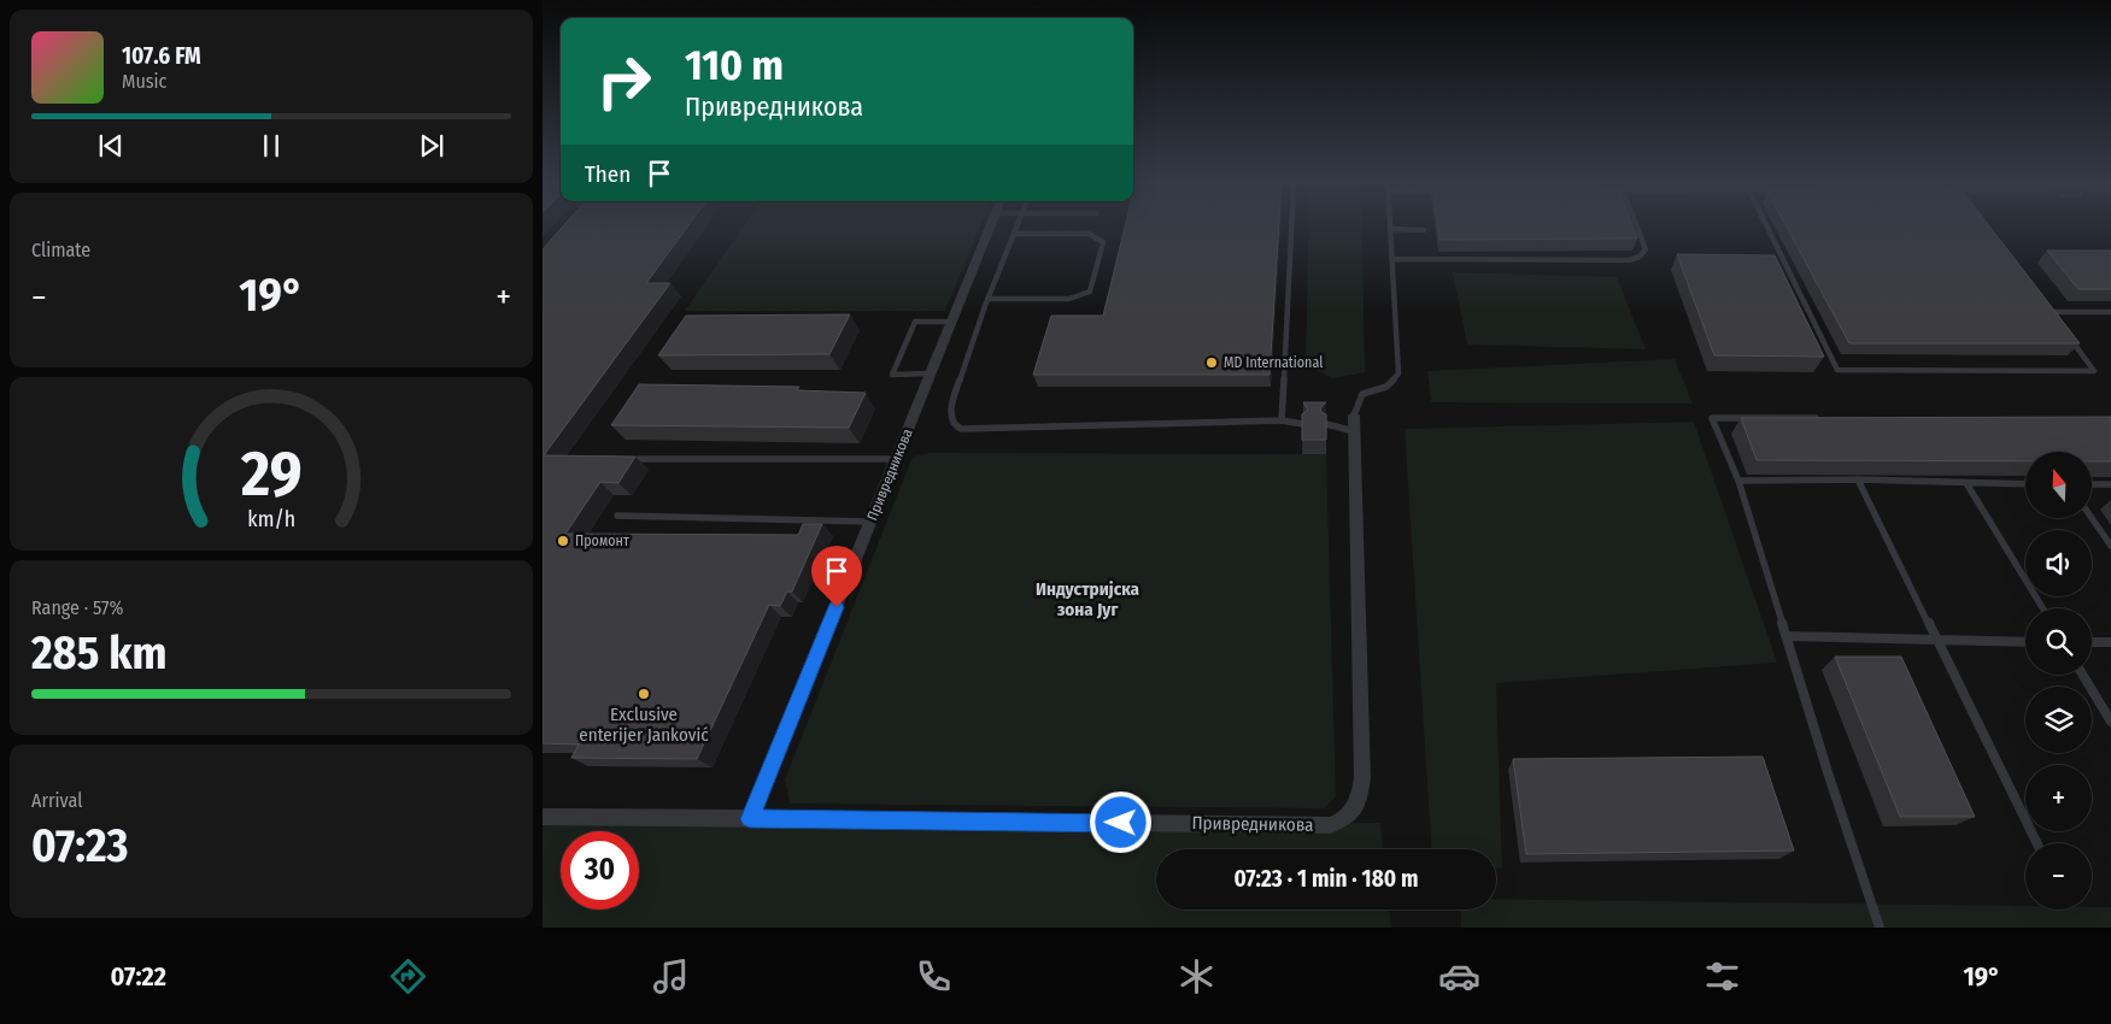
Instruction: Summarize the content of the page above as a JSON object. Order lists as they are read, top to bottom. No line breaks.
{"streets":{"street":["Привредникова"]},"districts":["Индустријска зона Југ"],"places":["MD International","Промонт","Exclusive enterijer Janković"],"north":"top","page":{"turn":["110 m","Привредникова"],"song":["107.6 FM","Music"],"then":"Then","tile":["Climate",["Range · 57%","285 km"],["Arrival","07:23"]],"heat":["−","19°","+"],"map_buttons":["+","−"],"limit":"30","trip":"07:23 · 1 min · 180 m","tabs":["07:22","19°"],"gauge":["29","km/h"]}}
